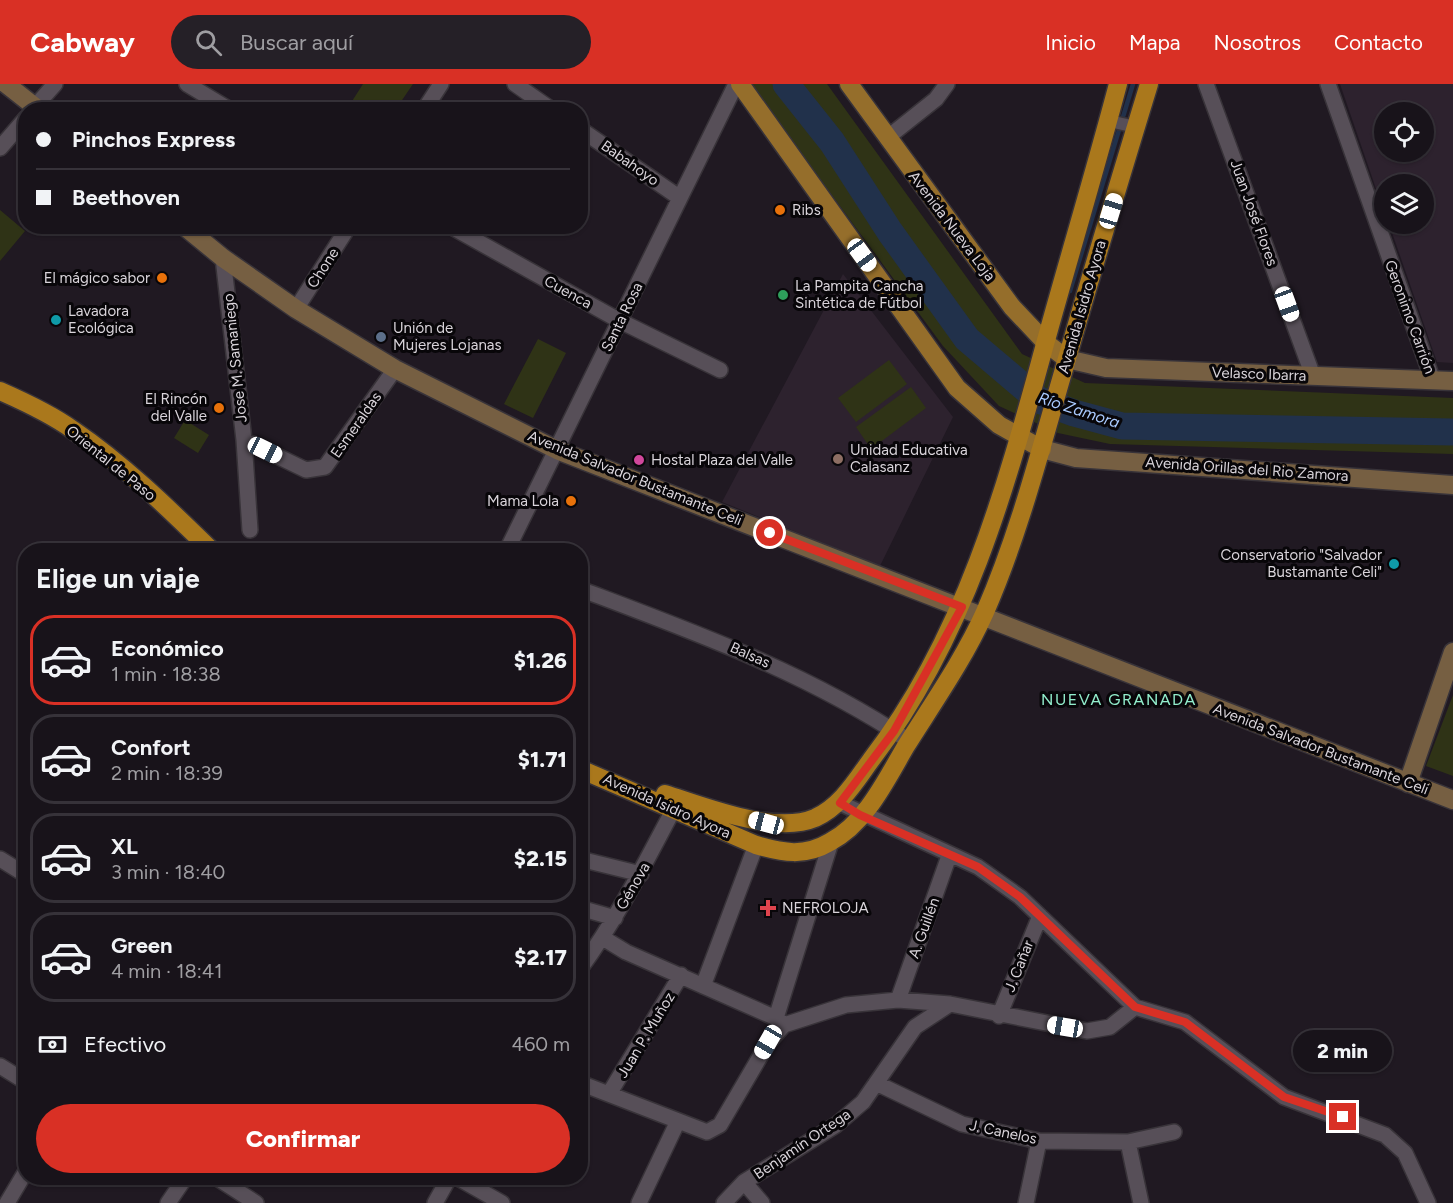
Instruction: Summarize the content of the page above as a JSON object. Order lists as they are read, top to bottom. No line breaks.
{"streets":{"highway":["Avenida Isidro Ayora","Oriental de Paso"],"main road":["Avenida Nueva Loja","Velasco Ibarra","Avenida Orillas del Rio Zamora","Avenida Salvador Bustamante Celi"],"street":["Babahoyo","Juan José Flores","Chone","Cuenca","Santa Rosa","Geronimo Carrión","Jose M. Samaniego","Esmeraldas","Balsas","Génova","A. Guillén","J. Cañar","Juan P. Muñoz","J. Canelos","Benjamín Ortega"]},"crossings":[["Babahoyo","Santa Rosa"],["Juan José Flores","Velasco Ibarra"],["Avenida Nueva Loja","Avenida Isidro Ayora"],["Avenida Nueva Loja","Velasco Ibarra"],["Chone","Avenida Salvador Bustamante Celi"],["Cuenca","Santa Rosa"],["Avenida Isidro Ayora","Velasco Ibarra"],["Avenida Isidro Ayora","Avenida Orillas del Rio Zamora"],["Avenida Isidro Ayora","Avenida Salvador Bustamante Celi"],["Avenida Isidro Ayora","Balsas"],["Avenida Isidro Ayora","Génova"],["Santa Rosa","Avenida Salvador Bustamante Celi"],["Geronimo Carrión","Velasco Ibarra"],["Jose M. Samaniego","Esmeraldas"],["Jose M. Samaniego","Avenida Salvador Bustamante Celi"],["Esmeraldas","Avenida Salvador Bustamante Celi"],["J. Canelos","Benjamín Ortega"]],"districts":["NUEVA GRANADA"],"water":["Río Zamora"],"places":{"other":["Ribs","El mágico sabor","La Pampita Cancha Sintética de Fútbol","Lavadora Ecológica","Unión de Mujeres Lojanas","El Rincón del Valle","Unidad Educativa Calasanz","Hostal Plaza del Valle","Mama Lola","Conservatorio \"Salvador Bustamante Celi\""],"health":["NEFROLOJA"]},"page":{"header":"Cabway","search":"Buscar aquí","nav":["Inicio","Mapa","Nosotros","Contacto"],"banner":["Pinchos Express","Beethoven"],"heading":"Elige un viaje","list":[{"name":"Económico","note":"1 min · 18:38","value":"$1.26"},{"name":"Confort","note":"2 min · 18:39","value":"$1.71"},{"name":"XL","note":"3 min · 18:40","value":"$2.15"},{"name":"Green","note":"4 min · 18:41","value":"$2.17"}],"pay":["Efectivo","460 m"],"bubble":"2 min","buttons":"Confirmar"}}
